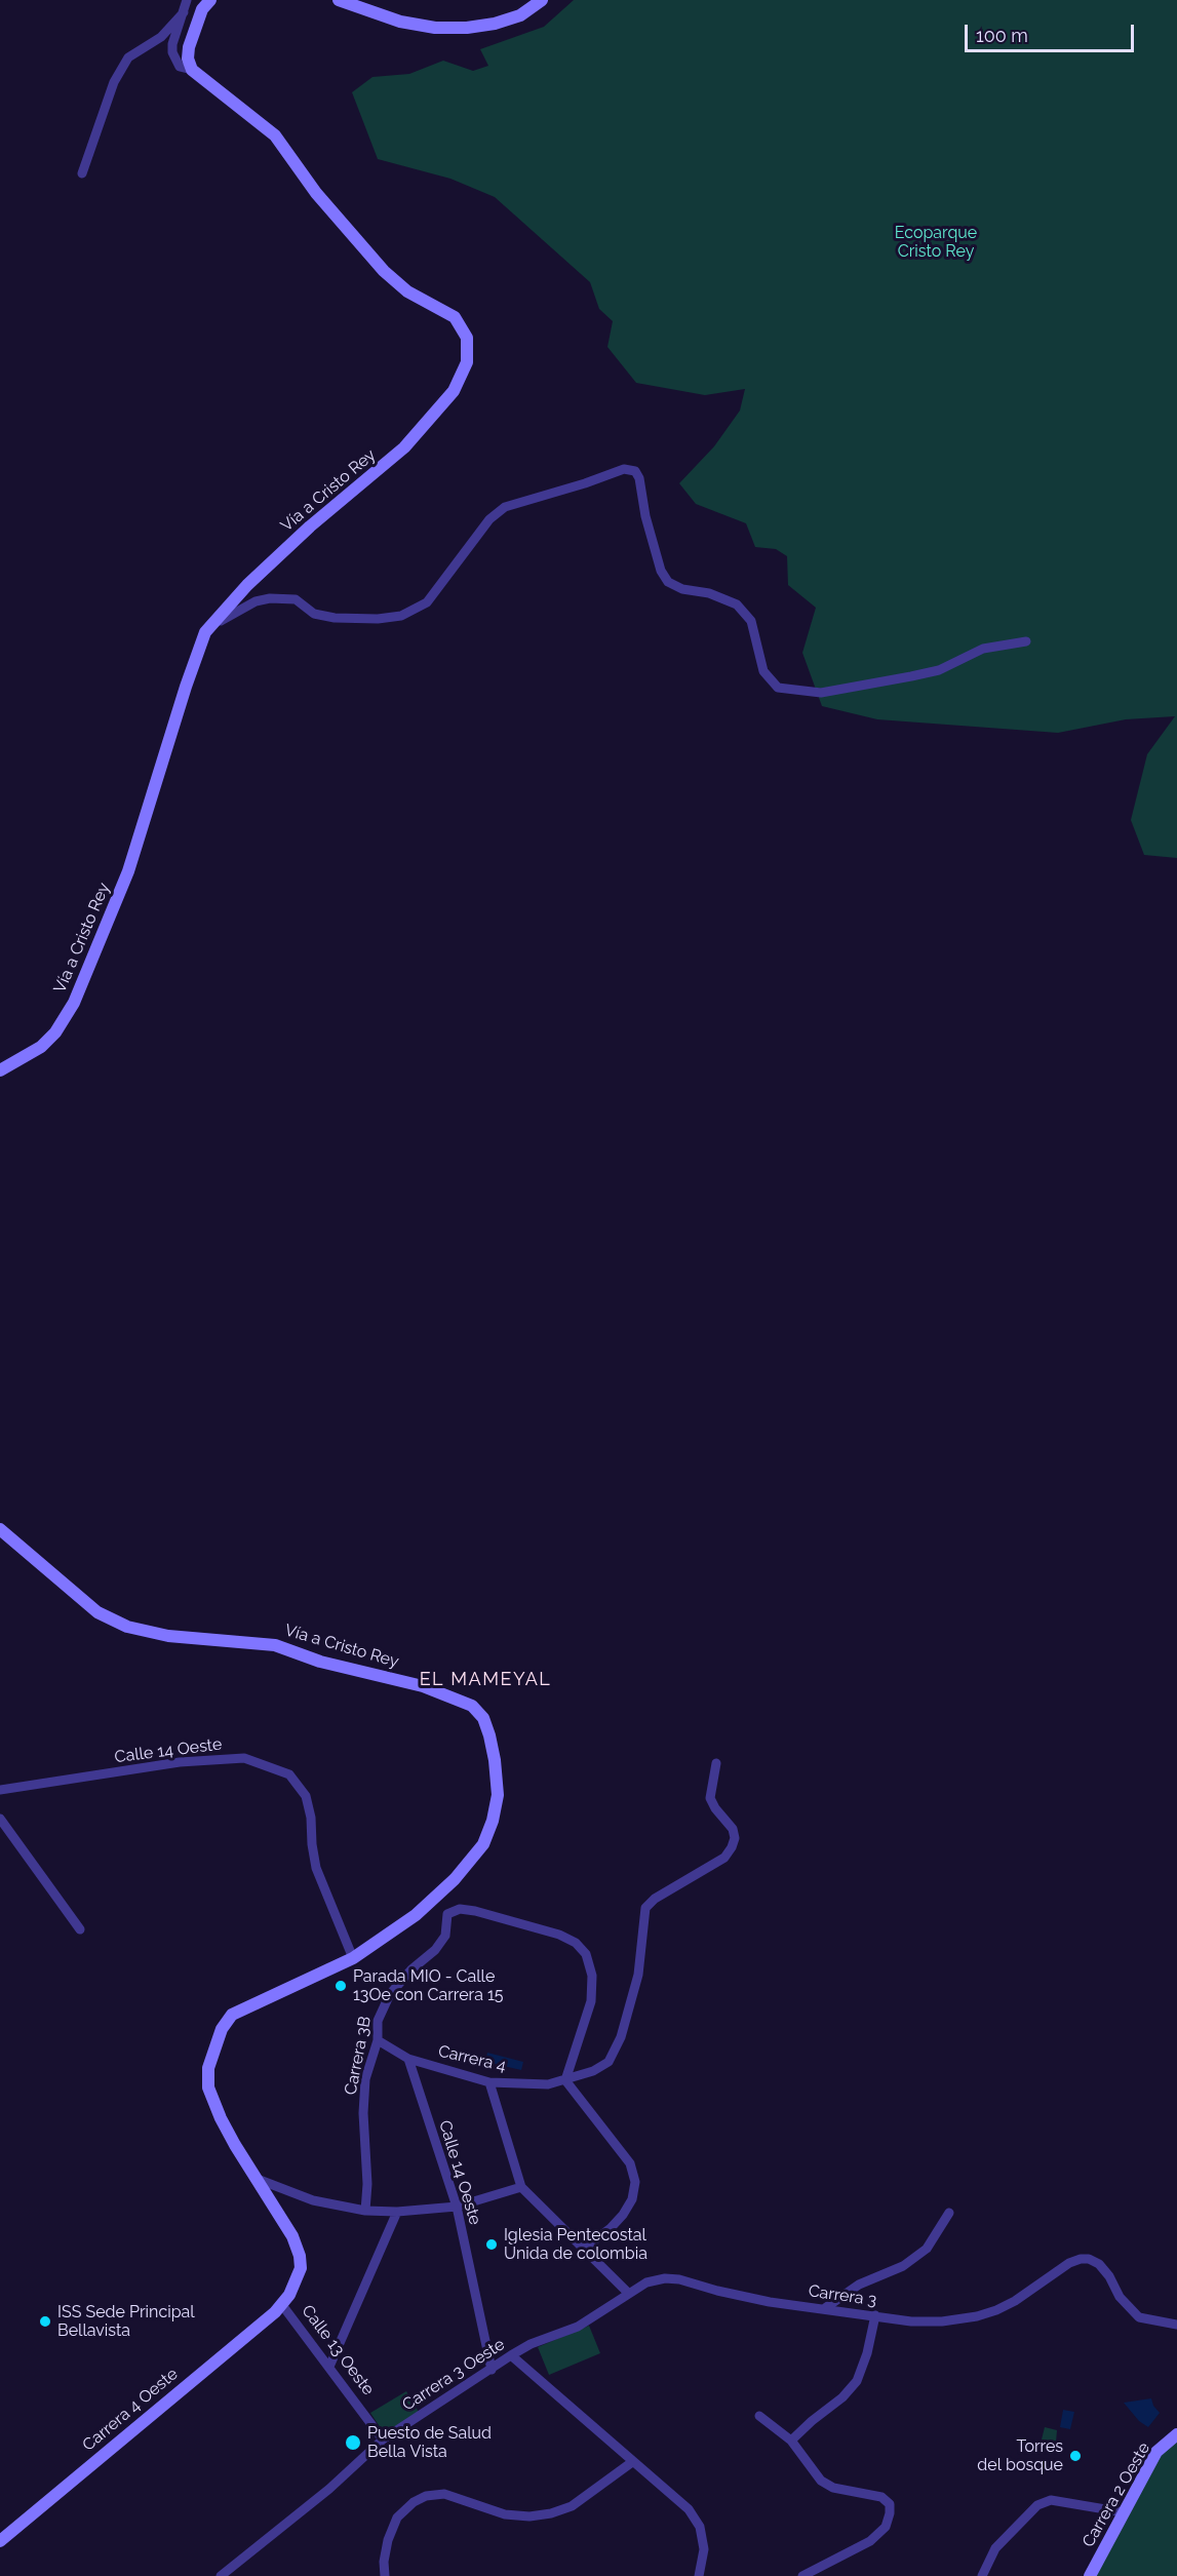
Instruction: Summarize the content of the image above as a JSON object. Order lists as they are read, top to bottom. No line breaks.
{"streets":{"street":["Vía a Cristo Rey","Calle 14 Oeste","Carrera 3B","Carrera 4","Carrera 3","Calle 13 Oeste","Carrera 3 Oeste","Carrera 4 Oeste","Carrera 2 Oeste"]},"crossings":[["Vía a Cristo Rey","Calle 14 Oeste"],["Vía a Cristo Rey","Calle 13 Oeste"],["Calle 14 Oeste","Carrera 3B"],["Calle 14 Oeste","Carrera 4"],["Calle 14 Oeste","Carrera 3 Oeste"],["Carrera 3B","Carrera 4"],["Carrera 3","Carrera 3 Oeste"],["Calle 13 Oeste","Carrera 3 Oeste"],["Calle 13 Oeste","Carrera 4 Oeste"]],"districts":["EL MAMEYAL"],"parks":["Ecoparque Cristo Rey"],"places":["Parada MIO - Calle 13Oe con Carrera 15","Iglesia Pentecostal Unida de colombia","ISS Sede Principal Bellavista","Puesto de Salud Bella Vista","Torres del bosque"],"scale_bar":"100 m"}
